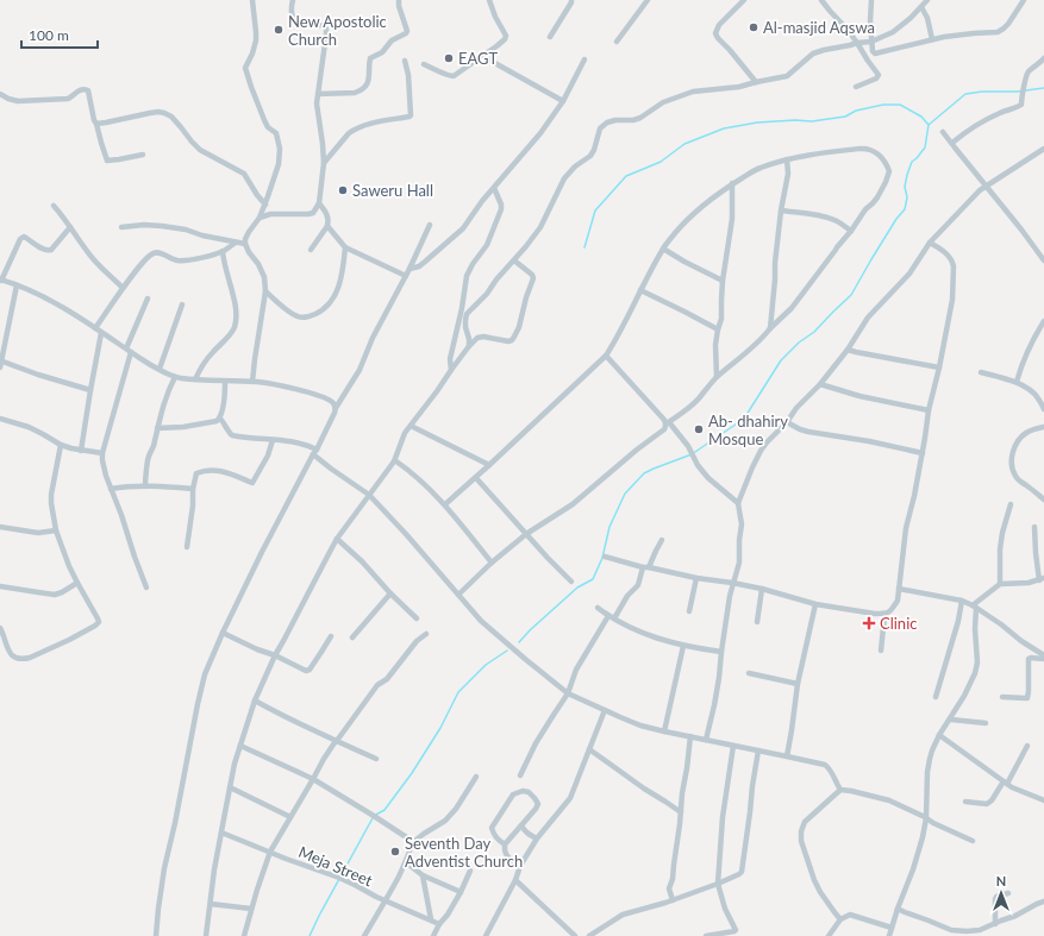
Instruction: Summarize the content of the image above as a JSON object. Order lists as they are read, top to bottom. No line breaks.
{"streets":{"street":["Meja Street"]},"places":{"other":["Al-masjid Aqswa","New Apostolic Church","EAGT","Saweru Hall","Ab- dhahiry Mosque","Seventh Day Adventist Church"],"health":["Clinic"]},"scale_bar":"100 m","north":"top"}
